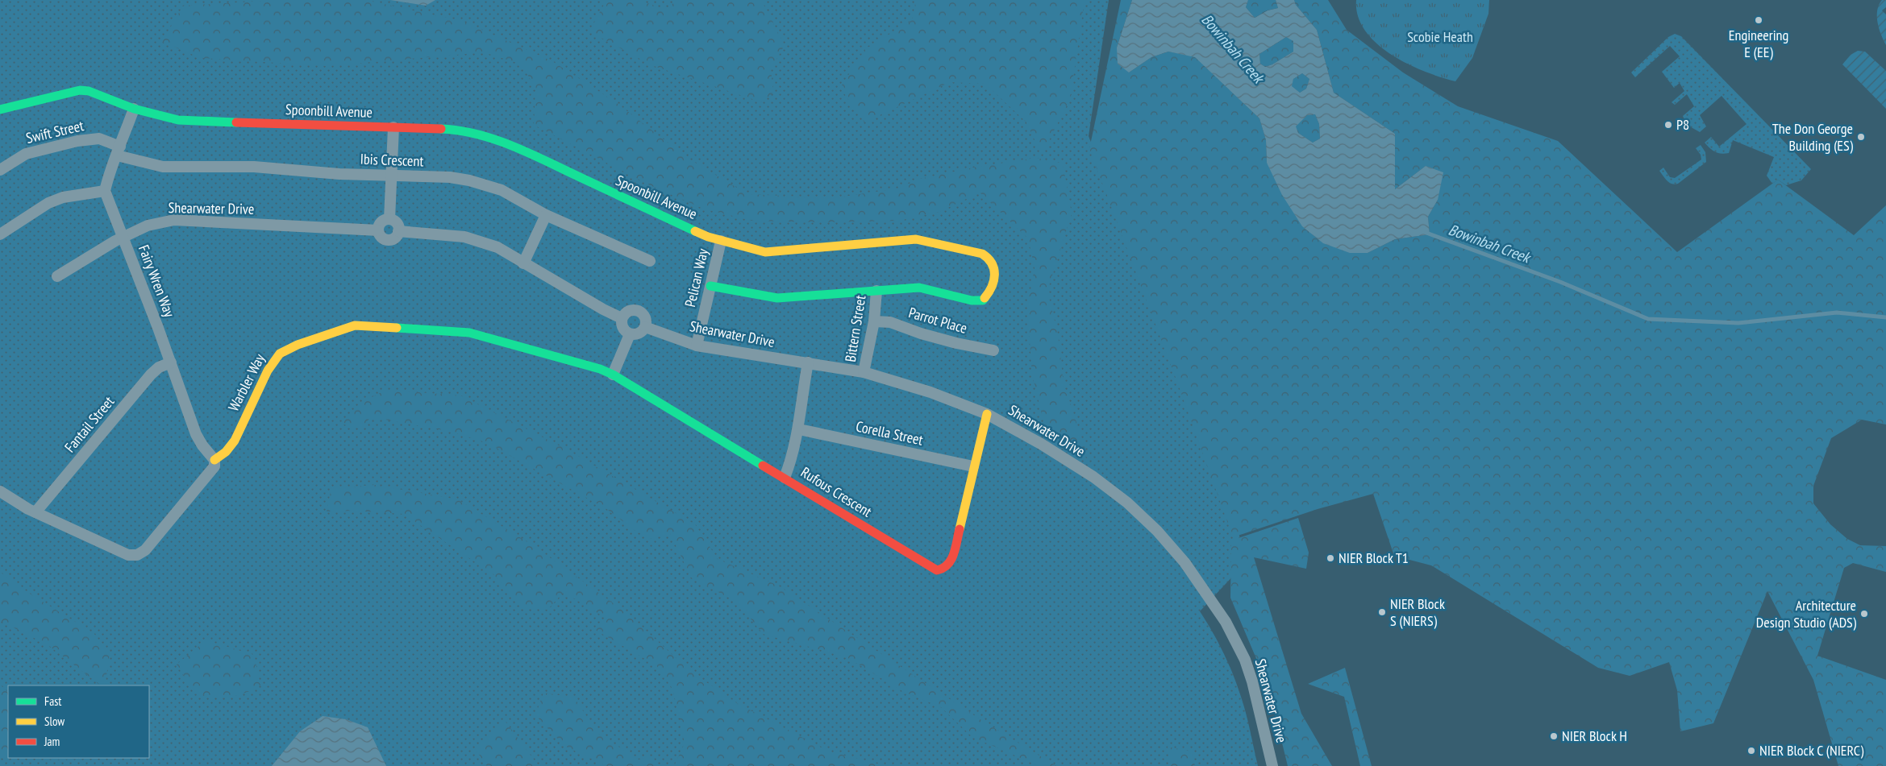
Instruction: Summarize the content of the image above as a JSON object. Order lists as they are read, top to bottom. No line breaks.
{"streets":{"street":["Spoonbill Avenue","Swift Street","Ibis Crescent","Shearwater Drive","Pelican Way","Fairy Wren Way","Parrot Place","Bittern Street","Warbler Way","Fantail Street","Corella Street","Rufous Crescent"]},"crossings":[["Spoonbill Avenue","Pelican Way"],["Spoonbill Avenue","Bittern Street"],["Swift Street","Ibis Crescent"],["Shearwater Drive","Pelican Way"],["Shearwater Drive","Fairy Wren Way"],["Shearwater Drive","Bittern Street"],["Shearwater Drive","Rufous Crescent"],["Fairy Wren Way","Warbler Way"],["Fairy Wren Way","Fantail Street"],["Parrot Place","Bittern Street"],["Warbler Way","Fantail Street"],["Warbler Way","Rufous Crescent"],["Corella Street","Rufous Crescent"]],"water":["Bowinbah Creek"],"parks":["Scobie Heath"],"places":["Engineering E (EE)","P8","The Don George Building (ES)","NIER Block T1","NIER Block S (NIERS)","Architecture Design Studio (ADS)","NIER Block H","NIER Block C (NIERC)"],"legend":["Fast","Slow","Jam"]}
